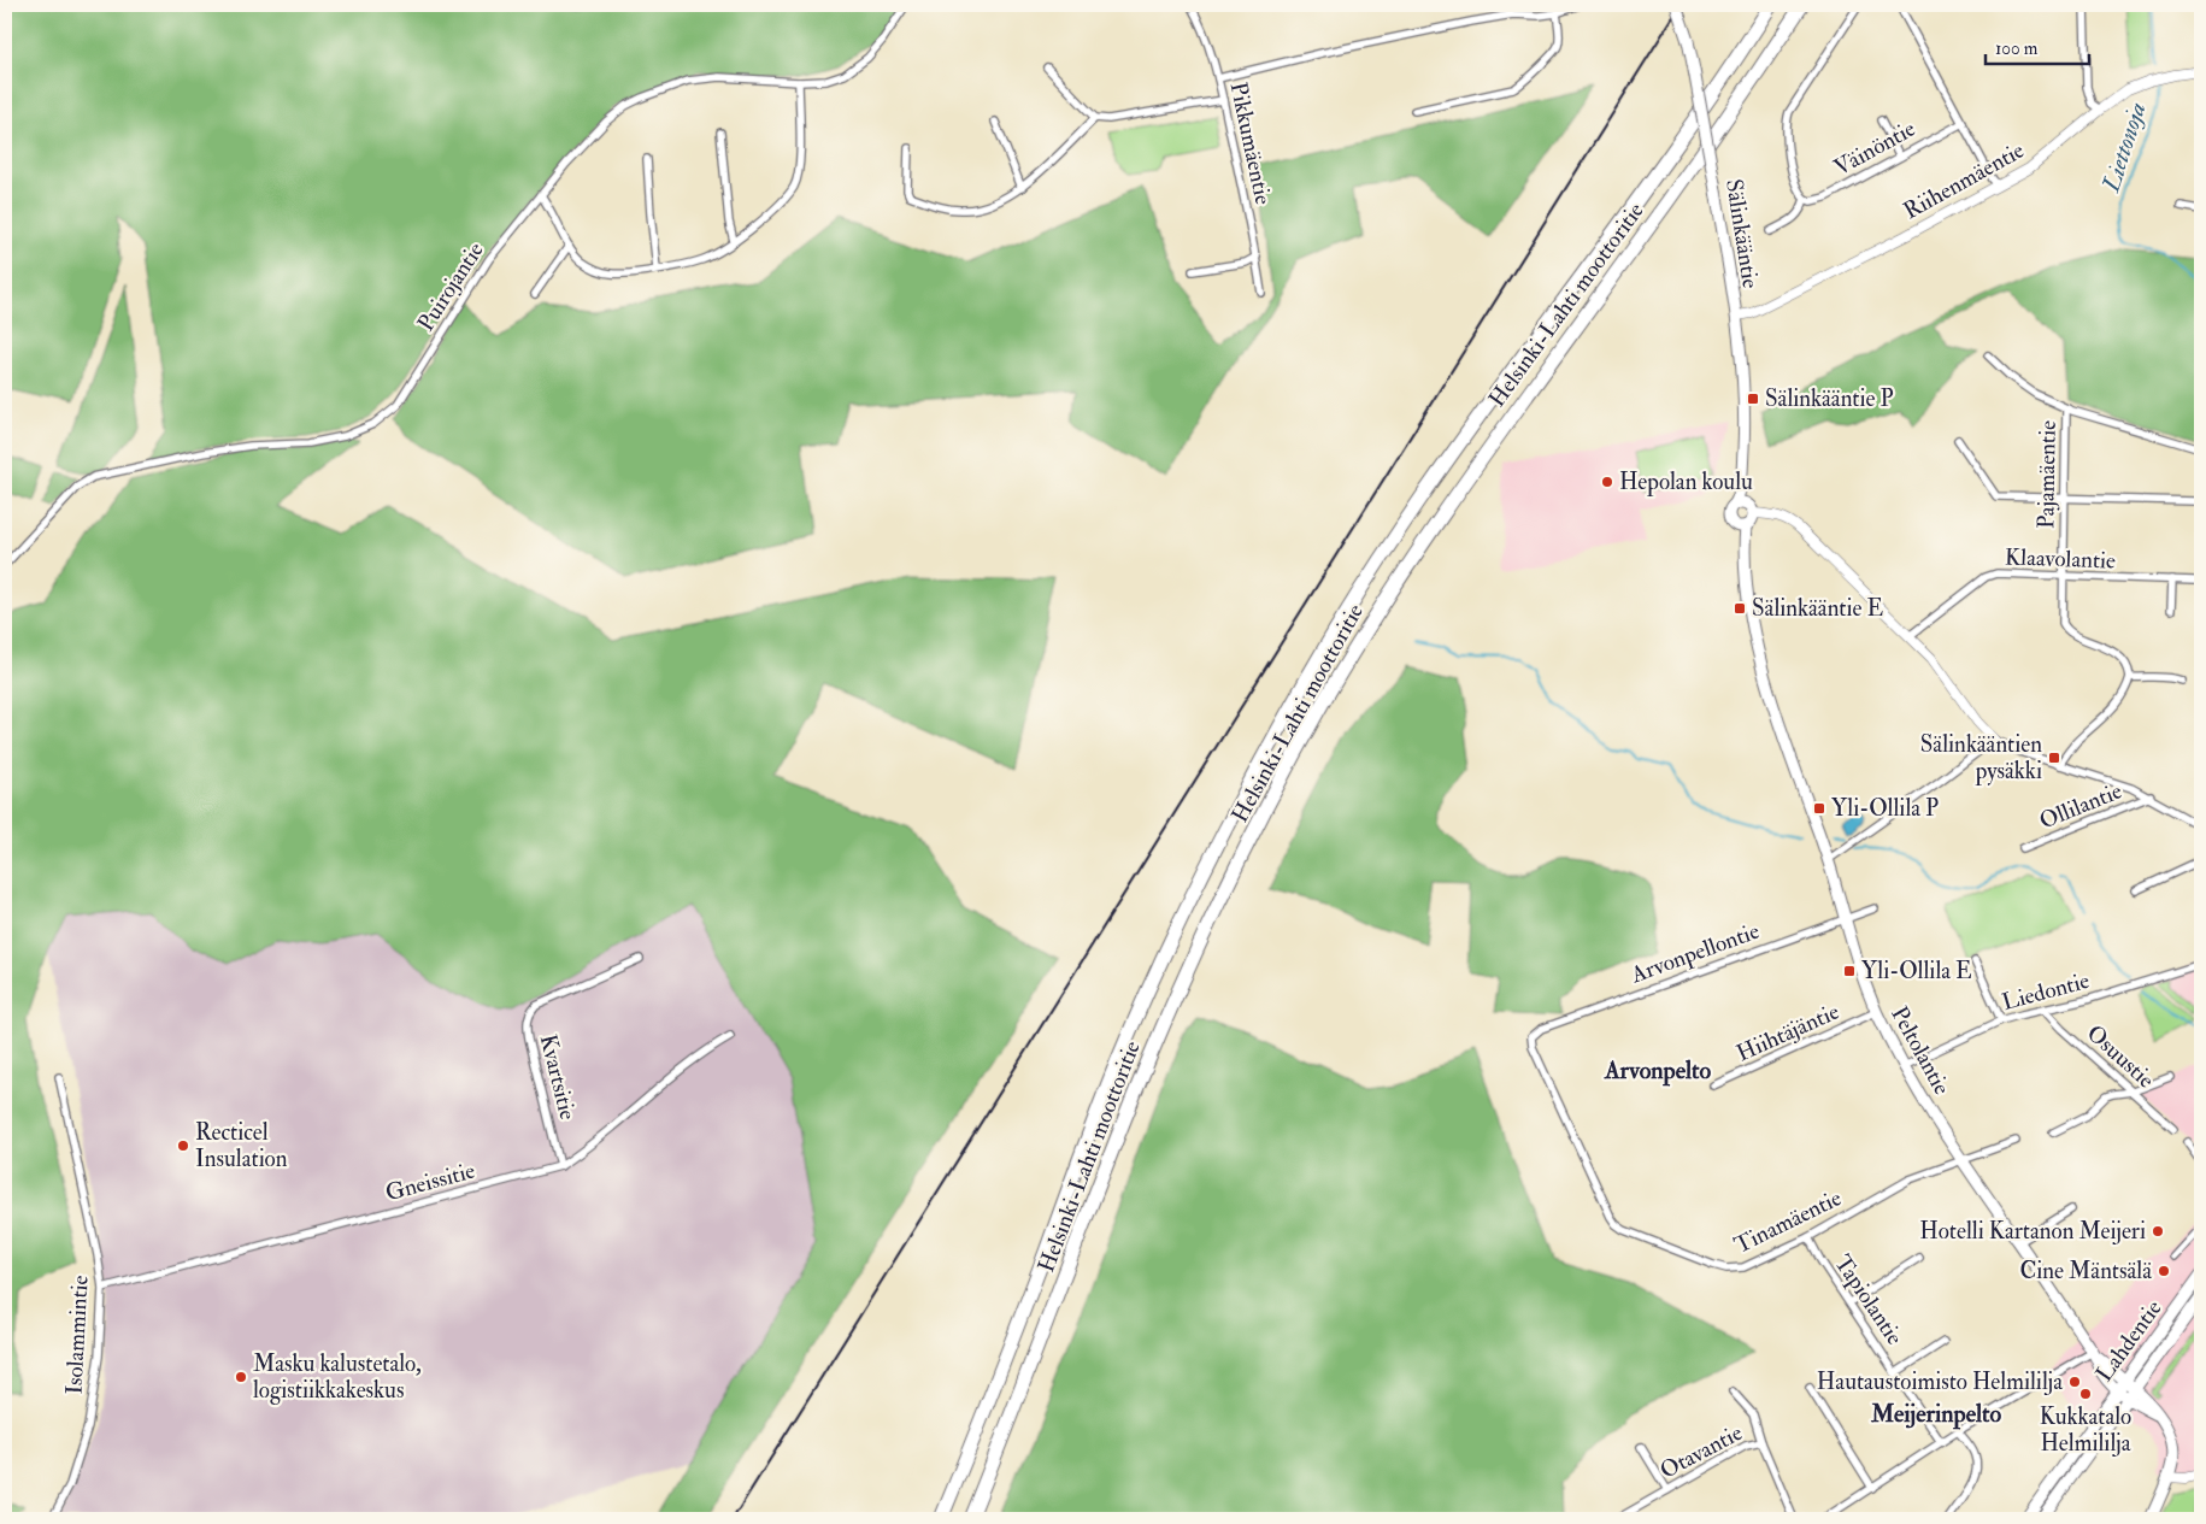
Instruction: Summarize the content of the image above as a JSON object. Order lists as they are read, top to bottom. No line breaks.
{"streets":{"highway":["Helsinki-Lahti moottoritie"],"main road":["Sälinkääntie","Peltolantie","Lahdentie"],"street":["Pikkumäentie","Väinöntie","Riihenmäentie","Puirojantie","Pajamäentie","Klaavolantie","Ollilantie","Arvonpellontie","Liedontie","Hiihtäjäntie","Osuustie","Kvartsitie","Gneissitie","Tinamäentie","Tapiolantie","Isolammintie","Otavantie"]},"crossings":[["Riihenmäentie","Sälinkääntie"],["Sälinkääntie","Peltolantie"],["Pajamäentie","Klaavolantie"],["Arvonpellontie","Peltolantie"],["Arvonpellontie","Tinamäentie"],["Liedontie","Peltolantie"],["Liedontie","Osuustie"],["Hiihtäjäntie","Peltolantie"],["Peltolantie","Tinamäentie"],["Peltolantie","Lahdentie"],["Kvartsitie","Gneissitie"],["Gneissitie","Isolammintie"],["Tinamäentie","Tapiolantie"]],"districts":["Arvonpelto","Meijerinpelto"],"water":["Liettonoja"],"places":{"transit":["Sälinkääntie P","Sälinkääntie E","Sälinkääntien pysäkki","Yli-Ollila P","Yli-Ollila E"],"other":["Hepolan koulu","Recticel Insulation","Hotelli Kartanon Meijeri","Cine Mäntsälä","Masku kalustetalo, logistiikkakeskus","Hautaustoimisto Helmililja","Kukkatalo Helmililja"]},"scale_bar":"100 m"}
